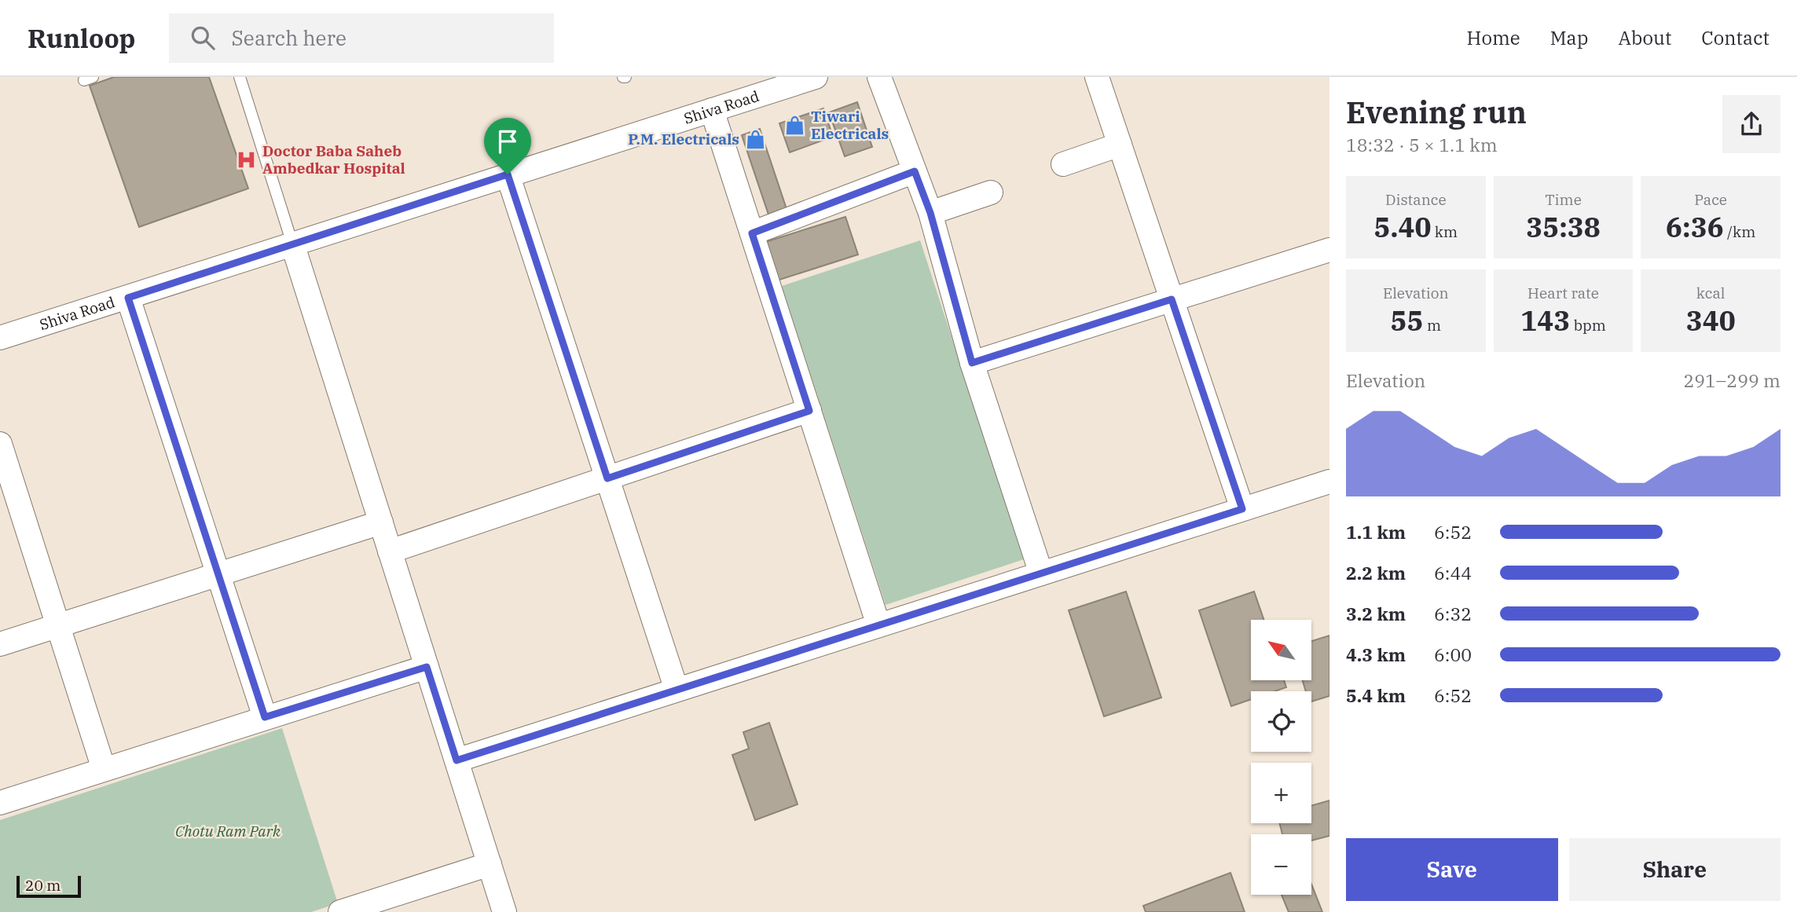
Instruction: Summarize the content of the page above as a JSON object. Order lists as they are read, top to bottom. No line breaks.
{"streets":{"street":["Shiva Road"]},"parks":["Chotu Ram Park"],"places":{"shop":["Tiwari Electricals","P.M. Electricals"],"hospital":["Doctor Baba Saheb Ambedkar Hospital"]},"scale_bar":"20 m","north":"top left","page":{"header":"Runloop","search":"Search here","nav":["Home","Map","About","Contact"],"heading":["Evening run","18:32 · 5 × 1.1 km"],"stats":[["Distance","5.40 km"],["Time","35:38"],["Pace","6:36 /km"],["Elevation","55 m"],["Heart rate","143 bpm"],["kcal","340"]],"chart":["Elevation","291–299 m"],"list":[{"name":"1.1 km","note":"6:52"},{"name":"2.2 km","note":"6:44"},{"name":"3.2 km","note":"6:32"},{"name":"4.3 km","note":"6:00"},{"name":"5.4 km","note":"6:52"}],"map_buttons":["+","−"],"buttons":["Save","Share"],"scale":"20 m"}}
